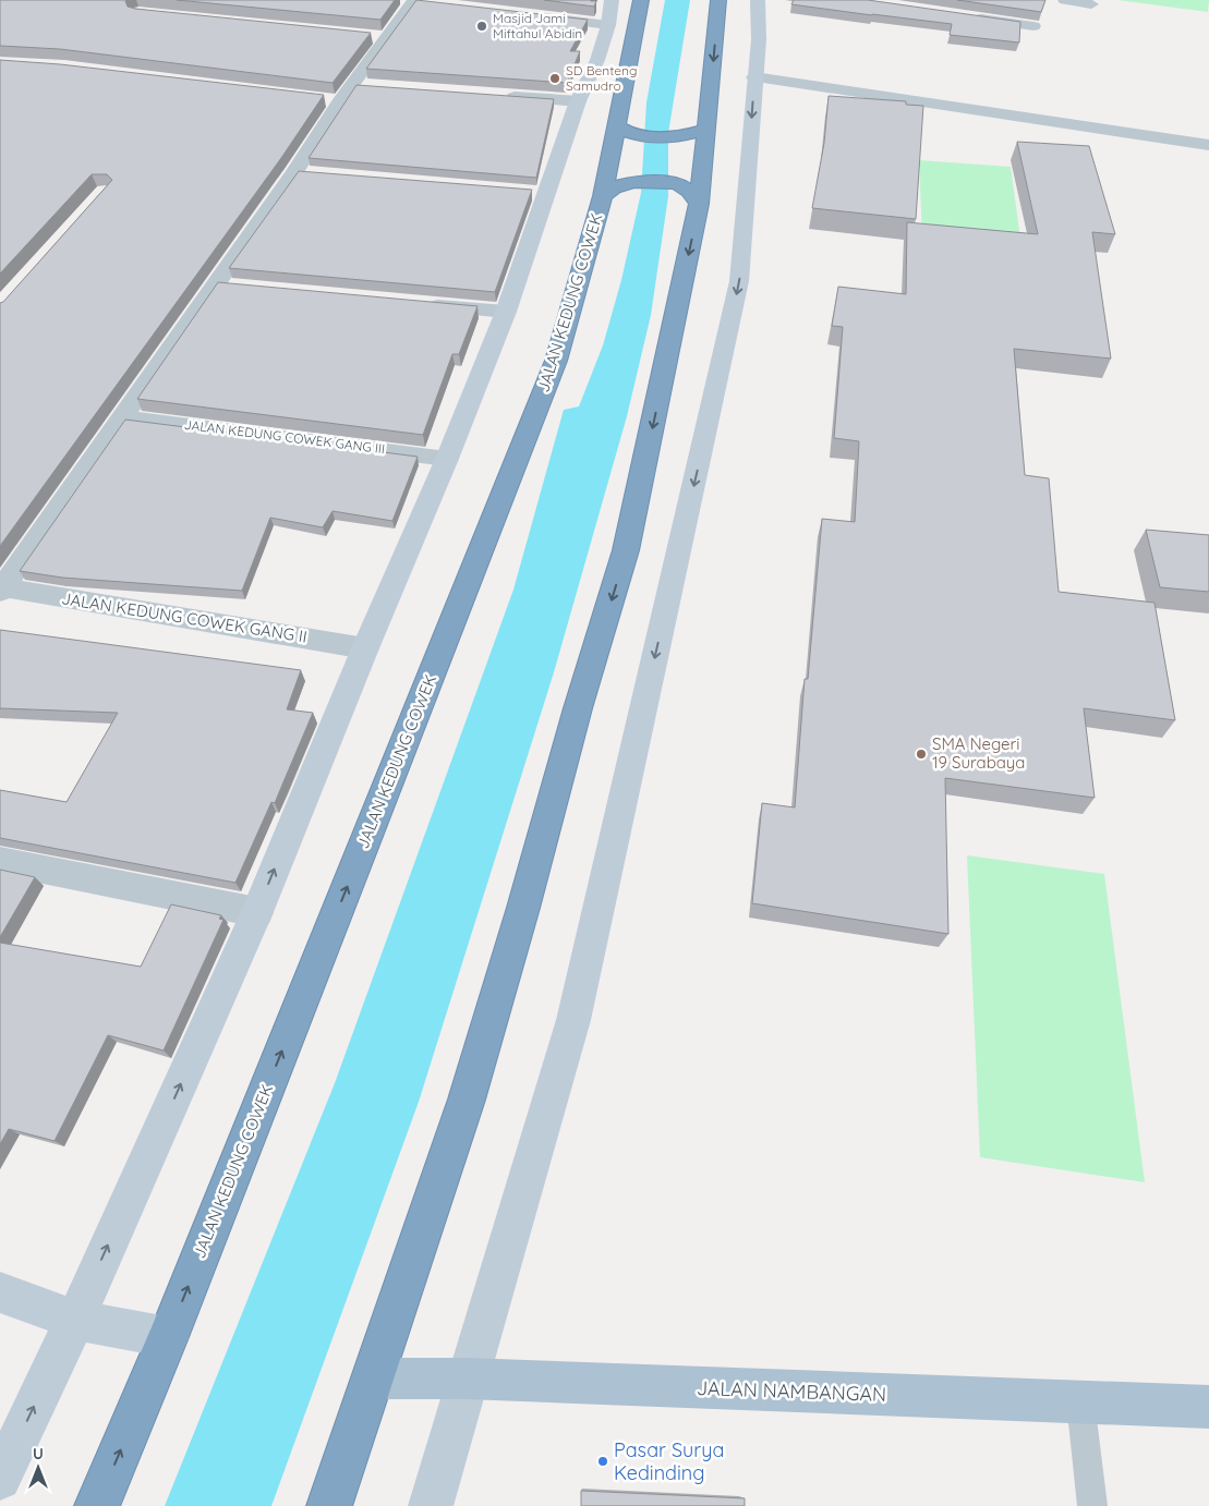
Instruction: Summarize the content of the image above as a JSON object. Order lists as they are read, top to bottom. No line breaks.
{"streets":{"highway":["JALAN KEDUNG COWEK"],"main road":["JALAN NAMBANGAN"],"street":["JALAN KEDUNG COWEK GANG III","JALAN KEDUNG COWEK GANG II"]},"places":["Masjid Jami Miftahul Abidin","SD Benteng Samudro","SMA Negeri 19 Surabaya","Pasar Surya Kedinding"],"north":"top"}
